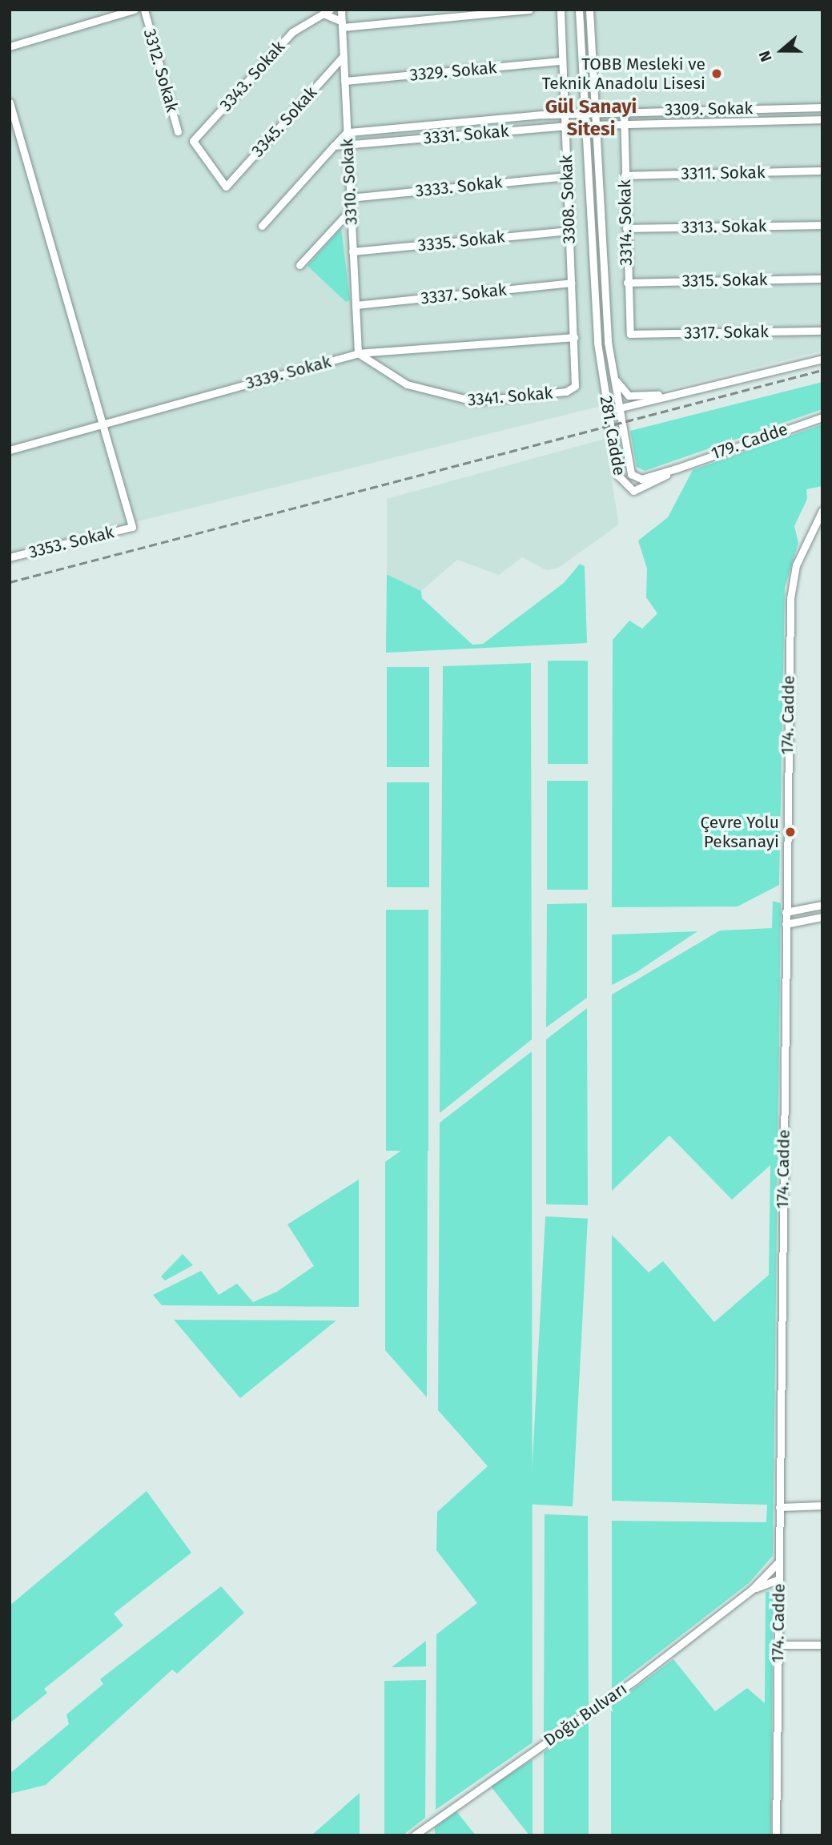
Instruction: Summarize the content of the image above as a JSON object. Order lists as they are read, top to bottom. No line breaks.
{"streets":{"street":["3312. Sokak","3329. Sokak","3343. Sokak","3309. Sokak","3345. Sokak","3331. Sokak","3311. Sokak","3310. Sokak","3333. Sokak","3308. Sokak","3314. Sokak","3313. Sokak","3335. Sokak","3315. Sokak","3337. Sokak","3317. Sokak","3339. Sokak","3341. Sokak","281. Cadde","179. Cadde","3353. Sokak","174. Cadde","Doğu Bulvarı"]},"crossings":[["3329. Sokak","3310. Sokak"],["3329. Sokak","3308. Sokak"],["3343. Sokak","3345. Sokak"],["3309. Sokak","3331. Sokak"],["3309. Sokak","3314. Sokak"],["3309. Sokak","281. Cadde"],["3345. Sokak","3310. Sokak"],["3331. Sokak","3310. Sokak"],["3331. Sokak","3308. Sokak"],["3331. Sokak","281. Cadde"],["3311. Sokak","3314. Sokak"],["3310. Sokak","3333. Sokak"],["3310. Sokak","3335. Sokak"],["3310. Sokak","3337. Sokak"],["3310. Sokak","3339. Sokak"],["3310. Sokak","3341. Sokak"],["3333. Sokak","3308. Sokak"],["3308. Sokak","3335. Sokak"],["3308. Sokak","3337. Sokak"],["3308. Sokak","3339. Sokak"],["3308. Sokak","3341. Sokak"],["3314. Sokak","3313. Sokak"],["3314. Sokak","3315. Sokak"],["3314. Sokak","3317. Sokak"],["3339. Sokak","3341. Sokak"],["3339. Sokak","3353. Sokak"],["281. Cadde","179. Cadde"],["174. Cadde","Doğu Bulvarı"]],"districts":["Gül Sanayi Sitesi"],"places":["TOBB Mesleki ve Teknik Anadolu Lisesi","Çevre Yolu Peksanayi"],"north":"left"}
